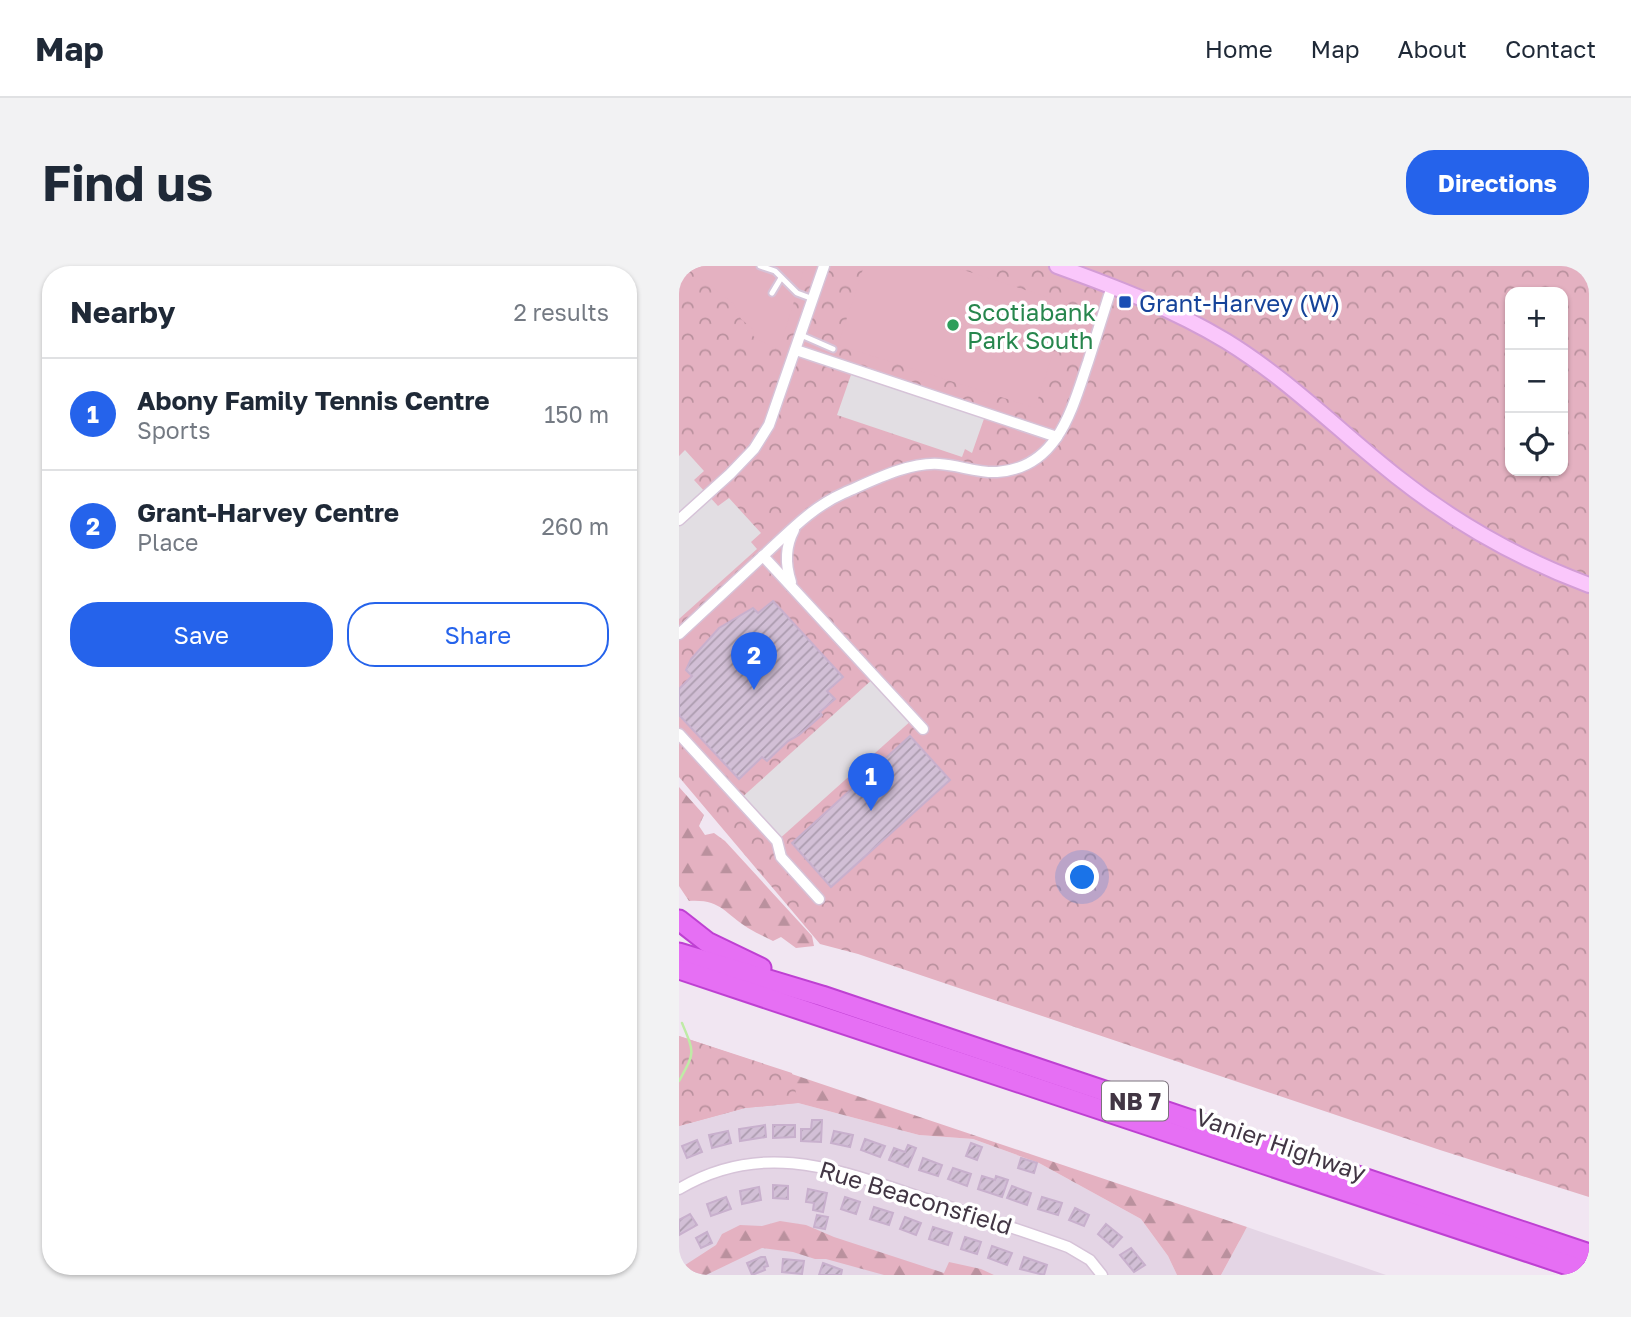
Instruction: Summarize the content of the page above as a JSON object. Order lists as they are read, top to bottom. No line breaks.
{"streets":{"highway":["NB 7","Vanier Highway"],"street":["Rue Beaconsfield"]},"places":{"transit":["Grant-Harvey (W)"],"other":["Scotiabank Park South"]},"page":{"header":"Map","nav":["Home","Map","About","Contact"],"buttons":["Directions",["Save","Share"]],"title":"Find us","heading":["Nearby","2 results"],"map_buttons":["+","−"],"list":[{"mark":"1","name":"Abony Family Tennis Centre","note":"Sports","value":"150 m"},{"mark":"2","name":"Grant-Harvey Centre","note":"Place","value":"260 m"}],"pins":["2","1"]}}
